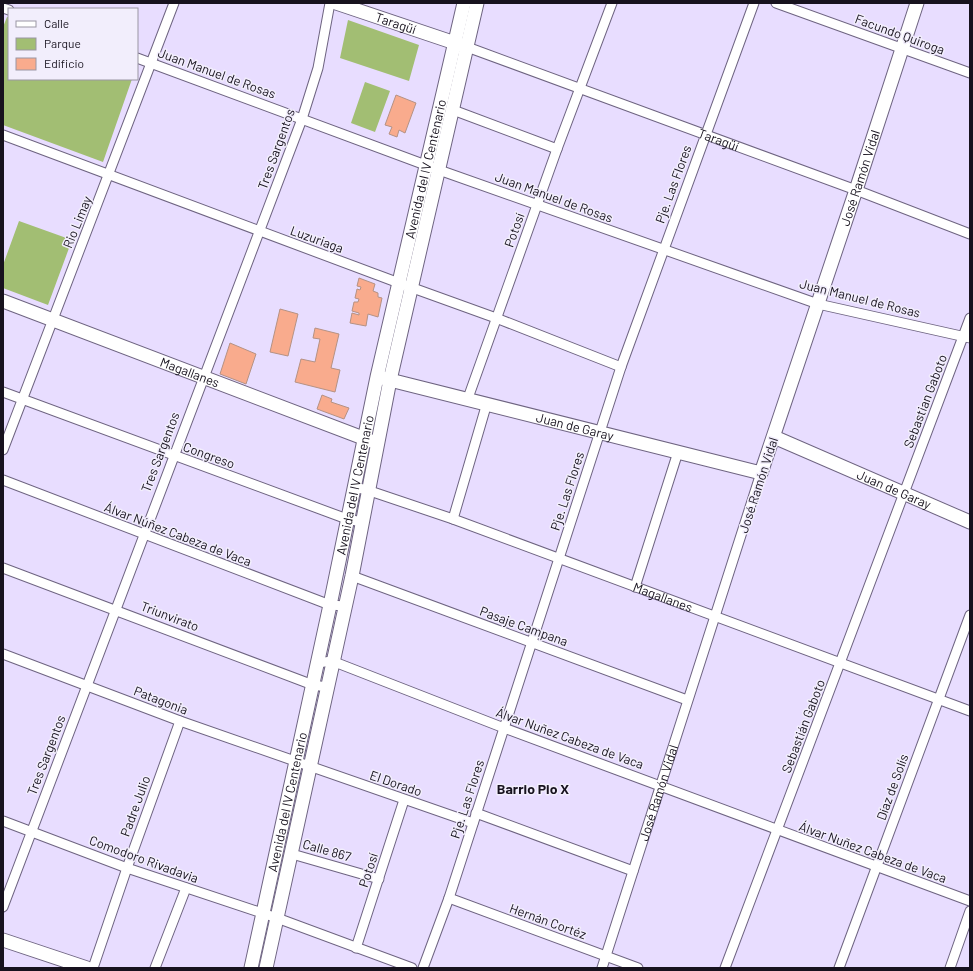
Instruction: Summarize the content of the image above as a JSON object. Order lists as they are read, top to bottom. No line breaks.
{"streets":{"main road":["Taragüí","Avenida del IV Centenario","José Ramón Vidal","Magallanes","Juan de Garay"],"street":["Facundo Quiroga","Juan Manuel de Rosas","Tres Sargentos","Pje. Las Flores","Rio Limay","Potosí","Luzuriaga","Sebastian Gaboto","Congreso","Álvar Núñez Cabeza de Vaca","Triunvirato","Pasaje Campana","Patagonia","Sebastián Gaboto","Álvar Nuñez Cabeza de Vaca","El Dorado","Díaz de Solís","Padre Julio","Calle 867","Comodoro Rivadavia","Hernán Cortéz"]},"crossings":[["Taragüí","Avenida del IV Centenario"],["Taragüí","José Ramón Vidal"],["Taragüí","Pje. Las Flores"],["Taragüí","Potosí"],["Facundo Quiroga","José Ramón Vidal"],["Juan Manuel de Rosas","Tres Sargentos"],["Juan Manuel de Rosas","Avenida del IV Centenario"],["Juan Manuel de Rosas","José Ramón Vidal"],["Juan Manuel de Rosas","Pje. Las Flores"],["Juan Manuel de Rosas","Rio Limay"],["Juan Manuel de Rosas","Potosí"],["Juan Manuel de Rosas","Sebastian Gaboto"],["Tres Sargentos","Luzuriaga"],["Tres Sargentos","Magallanes"],["Tres Sargentos","Congreso"],["Tres Sargentos","Álvar Núñez Cabeza de Vaca"],["Tres Sargentos","Triunvirato"],["Tres Sargentos","Patagonia"],["Tres Sargentos","Comodoro Rivadavia"],["Avenida del IV Centenario","Luzuriaga"],["Avenida del IV Centenario","Magallanes"],["Avenida del IV Centenario","Juan de Garay"],["Avenida del IV Centenario","Congreso"],["Avenida del IV Centenario","Álvar Núñez Cabeza de Vaca"],["Avenida del IV Centenario","Triunvirato"],["Avenida del IV Centenario","Pasaje Campana"],["Avenida del IV Centenario","Patagonia"],["Avenida del IV Centenario","Álvar Nuñez Cabeza de Vaca"],["Avenida del IV Centenario","El Dorado"],["Avenida del IV Centenario","Calle 867"],["Avenida del IV Centenario","Comodoro Rivadavia"],["José Ramón Vidal","Magallanes"],["José Ramón Vidal","Juan de Garay"],["José Ramón Vidal","Pasaje Campana"],["José Ramón Vidal","Álvar Nuñez Cabeza de Vaca"],["José Ramón Vidal","Hernán Cortéz"],["Pje. Las Flores","Luzuriaga"],["Pje. Las Flores","Magallanes"],["Pje. Las Flores","Juan de Garay"],["Pje. Las Flores","Pasaje Campana"],["Pje. Las Flores","Álvar Nuñez Cabeza de Vaca"],["Pje. Las Flores","El Dorado"],["Pje. Las Flores","Hernán Cortéz"],["Rio Limay","Luzuriaga"],["Rio Limay","Magallanes"],["Rio Limay","Congreso"],["Potosí","Luzuriaga"],["Potosí","Juan de Garay"],["Potosí","El Dorado"],["Potosí","Calle 867"],["Magallanes","Sebastián Gaboto"],["Magallanes","Díaz de Solís"],["Sebastian Gaboto","Juan de Garay"],["Sebastian Gaboto","Sebastián Gaboto"],["Juan de Garay","Sebastián Gaboto"],["Patagonia","El Dorado"],["Patagonia","Padre Julio"],["Sebastián Gaboto","Álvar Nuñez Cabeza de Vaca"],["Álvar Nuñez Cabeza de Vaca","Díaz de Solís"],["Padre Julio","Comodoro Rivadavia"]],"districts":["Barrio Pio X"],"legend":["Calle","Parque","Edificio"]}
